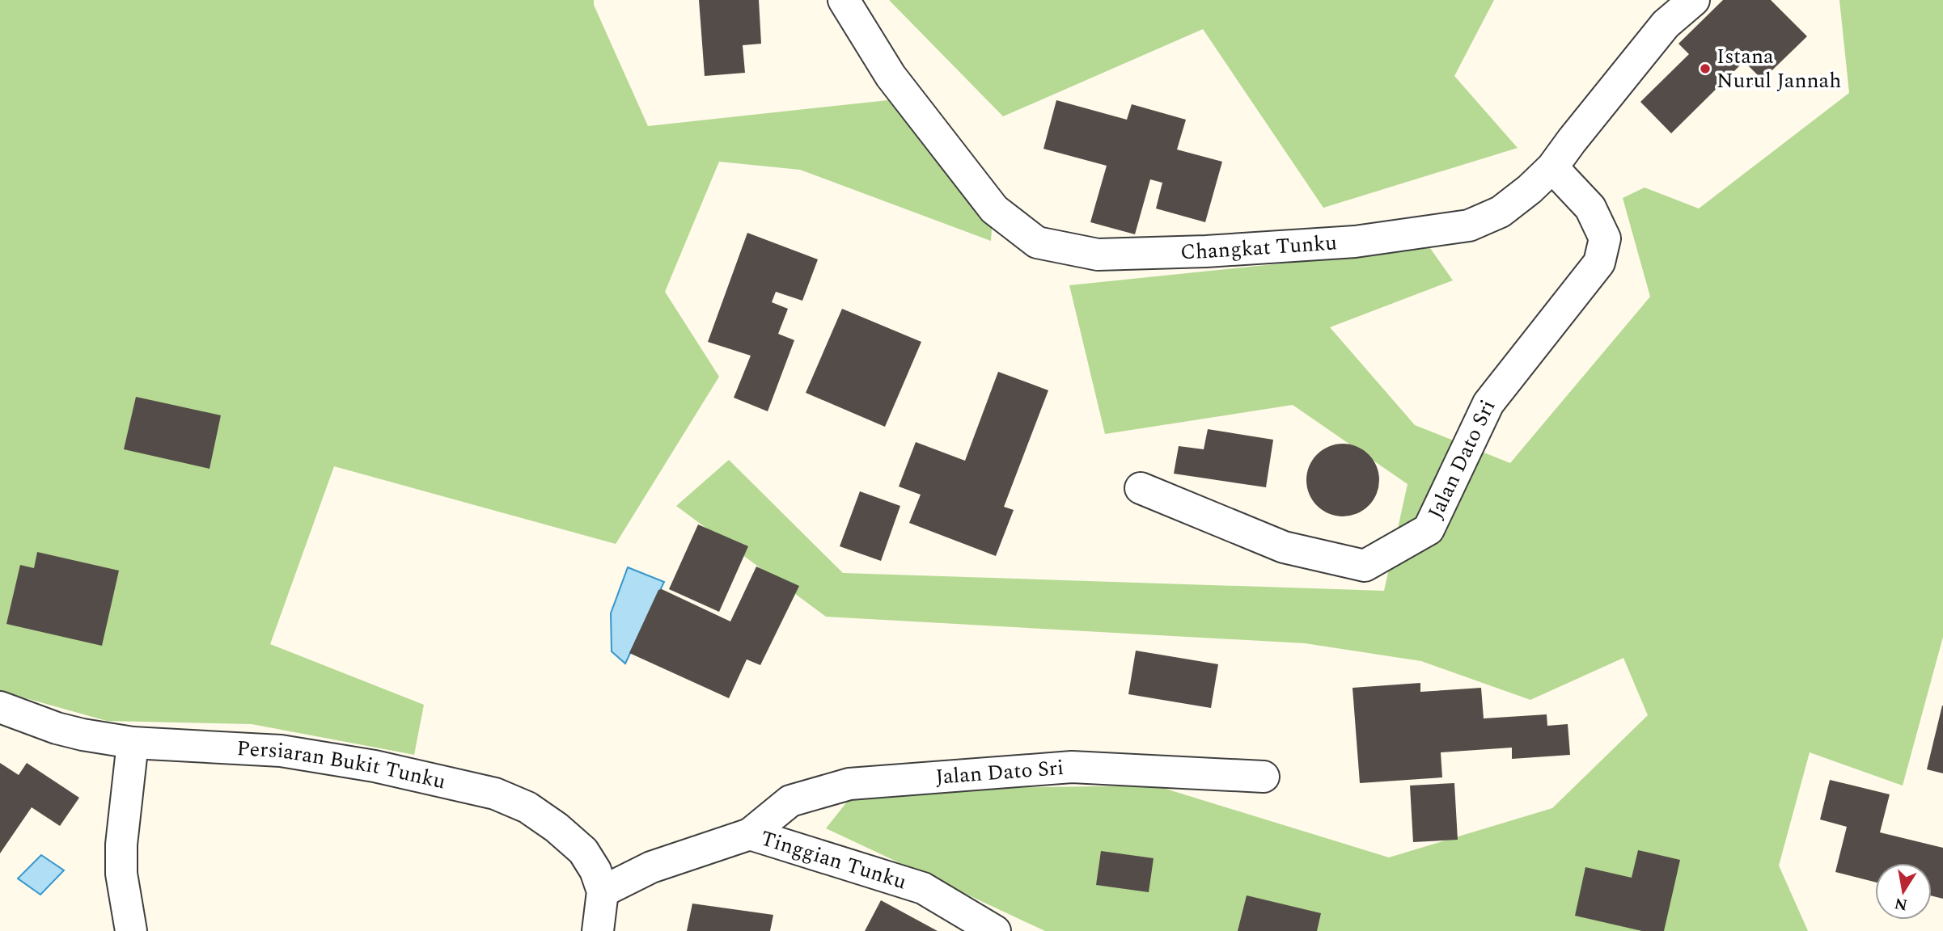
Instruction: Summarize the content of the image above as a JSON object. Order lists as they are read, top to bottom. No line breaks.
{"streets":{"street":["Changkat Tunku","Jalan Dato Sri","Persiaran Bukit Tunku","Tinggian Tunku"]},"crossings":[["Changkat Tunku","Jalan Dato Sri"],["Jalan Dato Sri","Tinggian Tunku"],["Persiaran Bukit Tunku","Tinggian Tunku"]],"places":["Istana Nurul Jannah"],"north":"bottom"}
